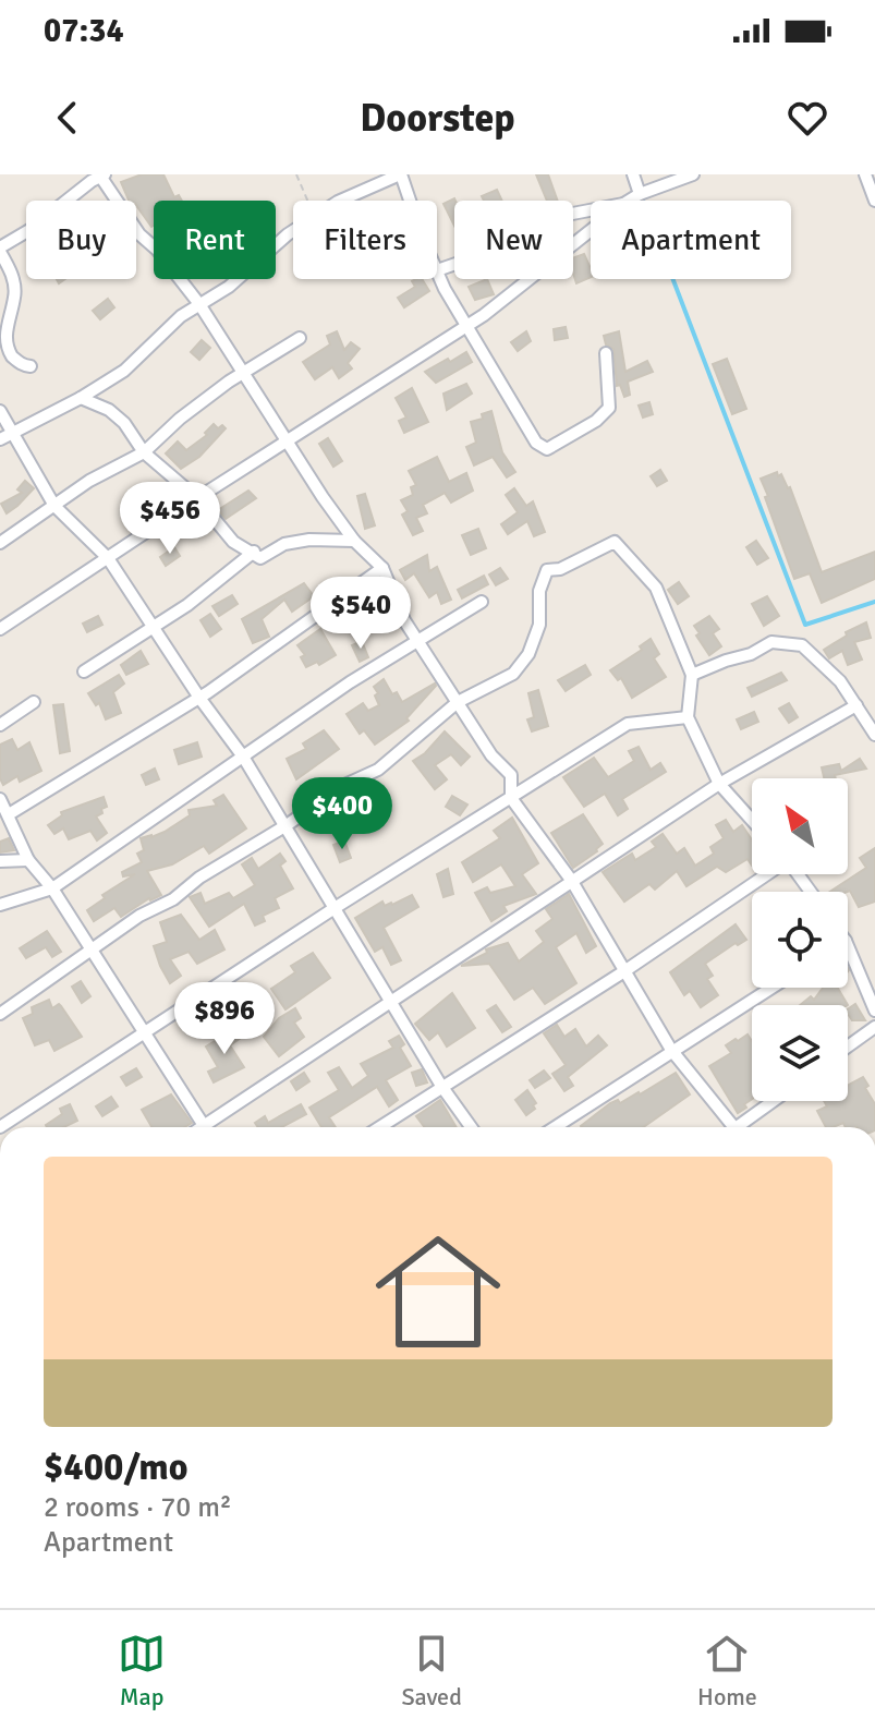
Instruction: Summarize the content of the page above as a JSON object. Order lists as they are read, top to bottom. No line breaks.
{"north":"top left","page":{"status":"07:34","header":"Doorstep","chip":["Buy","Rent","Filters","New","Apartment"],"price":["$456","$540","$400","$896"],"list":[{"name":"$400/mo","note":"2 rooms · 70 m² · Apartment"}],"tabs":["Map","Saved","Home"]}}
